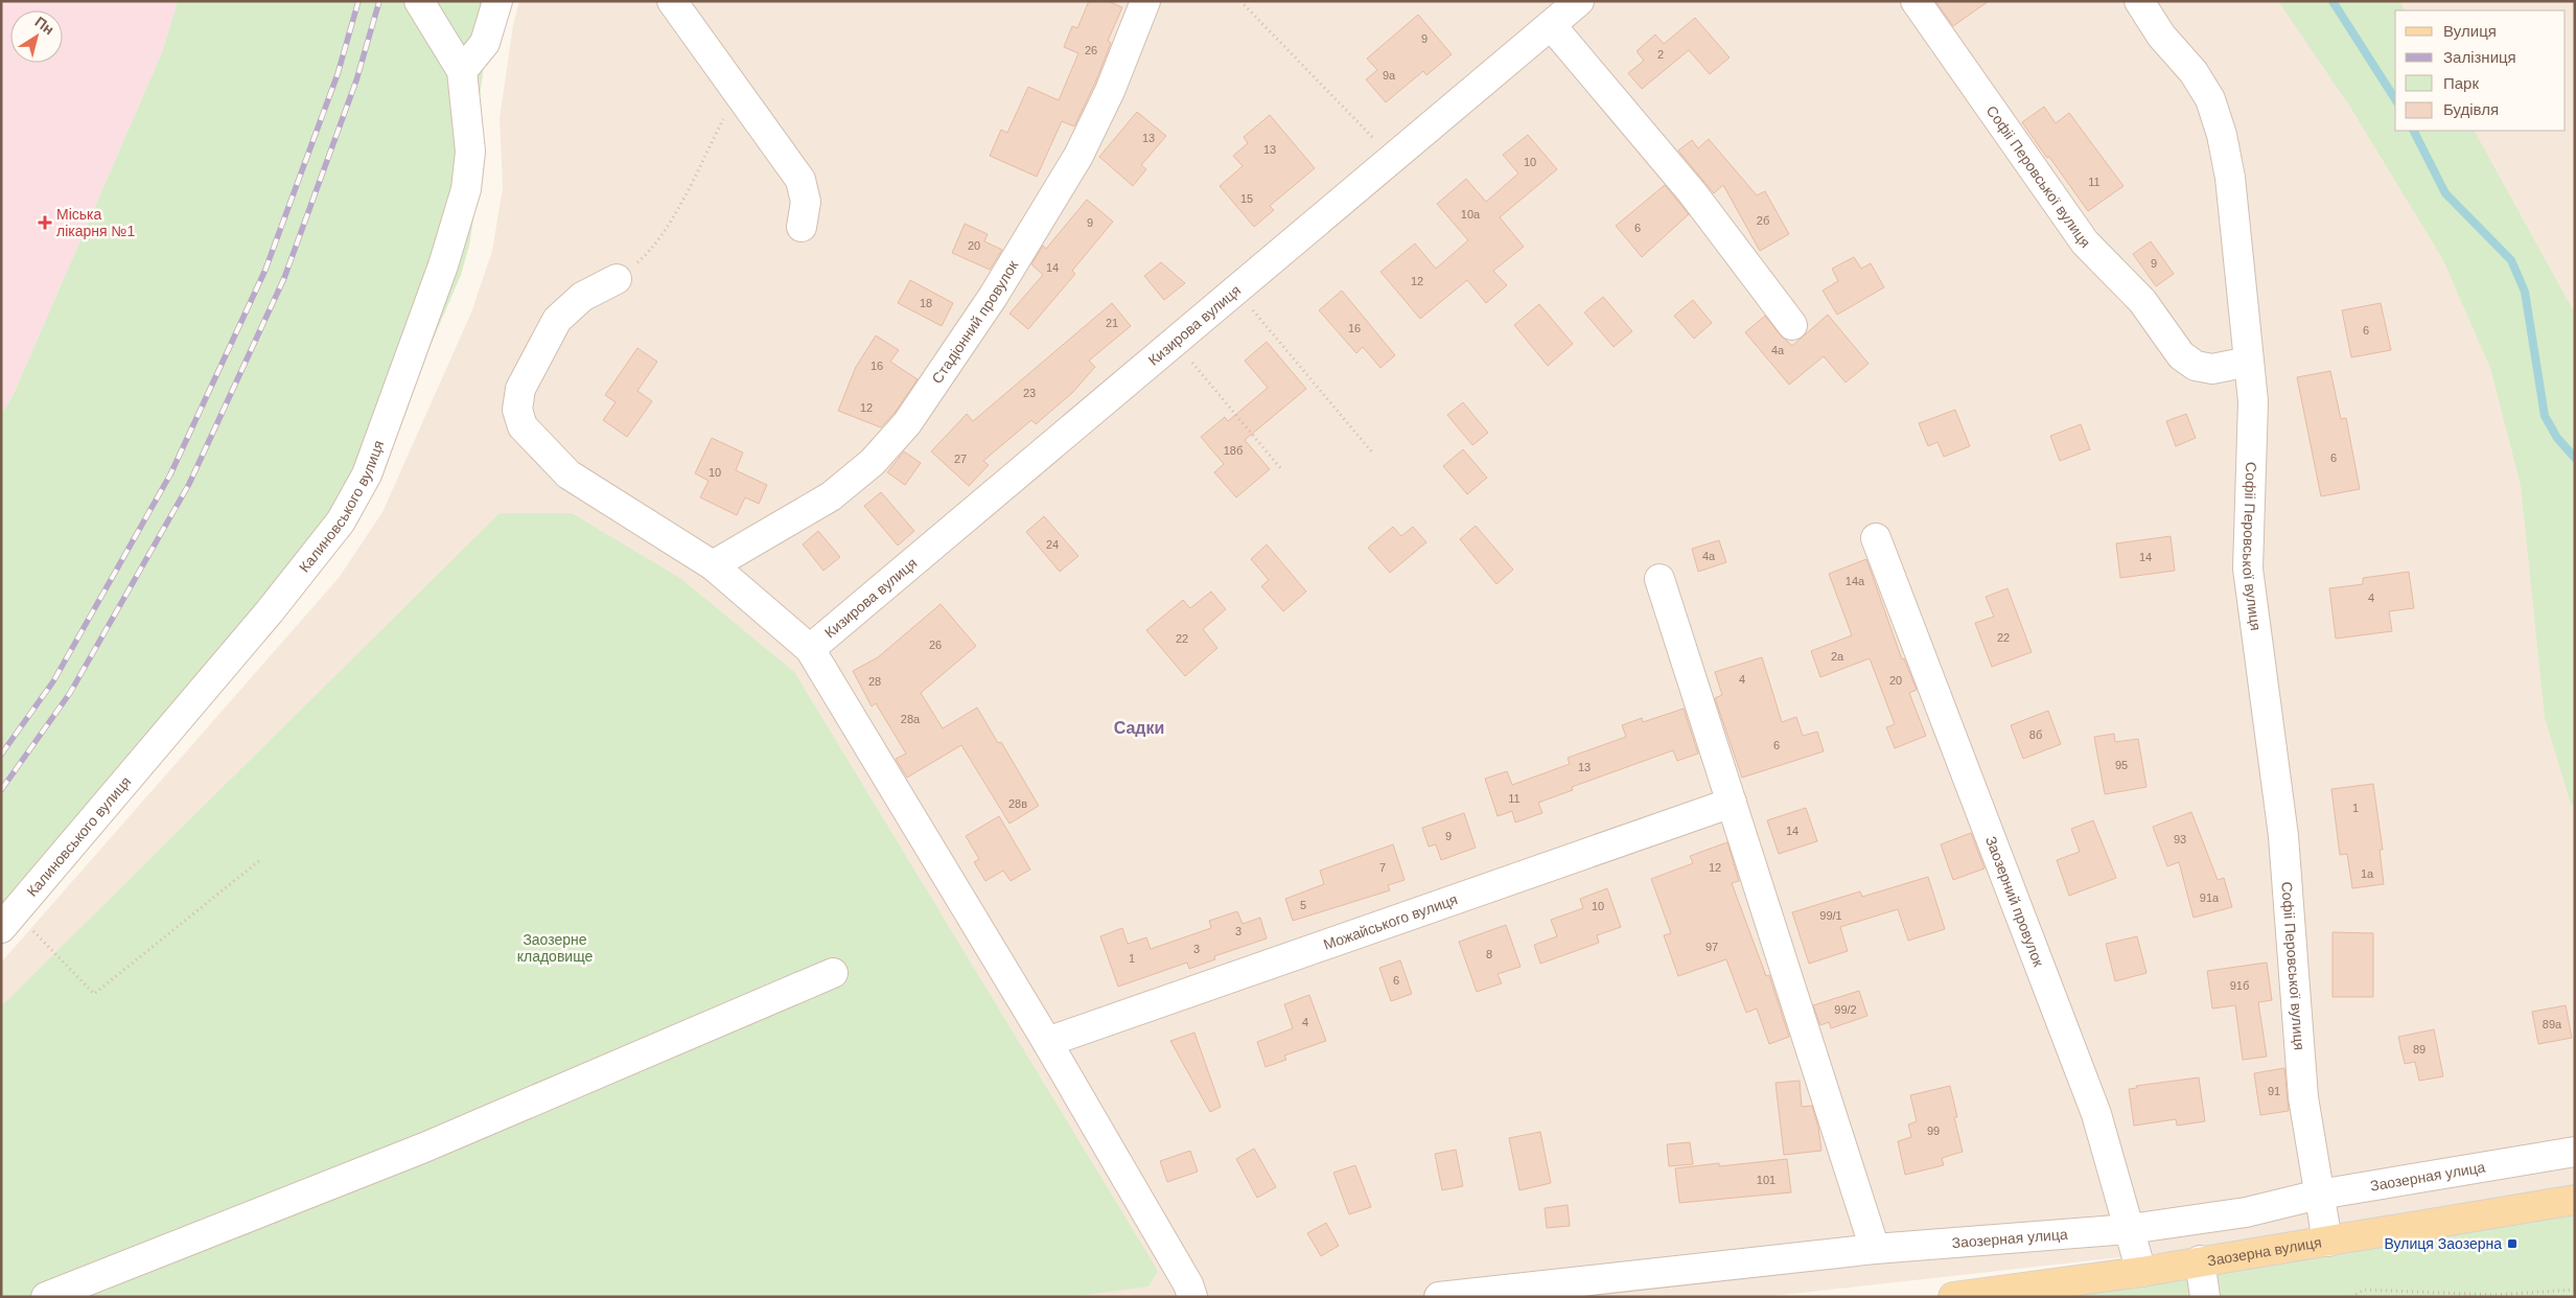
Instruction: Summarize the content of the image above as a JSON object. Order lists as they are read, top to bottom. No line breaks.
{"streets":{"main road":["Заозерна вулиця"],"street":["Софіі Перовської вулиця","Стадіонний провулок","Кизирова вулиця","Калиновського вулиця","Заозерний провулок","Можайського вулиця","Заозерная улица"]},"crossings":[["Софіі Перовської вулиця","Заозерная улица"],["Софіі Перовської вулиця","Заозерна вулиця"],["Заозерний провулок","Заозерная улица"],["Заозерний провулок","Заозерна вулиця"]],"districts":["Садки"],"parks":["Заозерне кладовище"],"places":{"health":["Міська лікарня №1"],"transit":["Вулиця Заозерна"]},"house_numbers":["9","26","2","9а","13","13","10","11","15","10а","2б","9","6","20","9","14","12","18","21","16","6","4а","16","23","12","18б","6","27","10","24","4а","14","14а","4","22","22","26","2а","4","20","28","28а","8б","6","95","13","11","28в","1","14","9","93","7","12","1а","91а","5","10","99/1","3","97","3","8","1","6","91б","99/2","4","89а","89","91","99","101"],"legend":["Вулиця","Залізниця","Парк","Будівля"],"north":"top right"}
